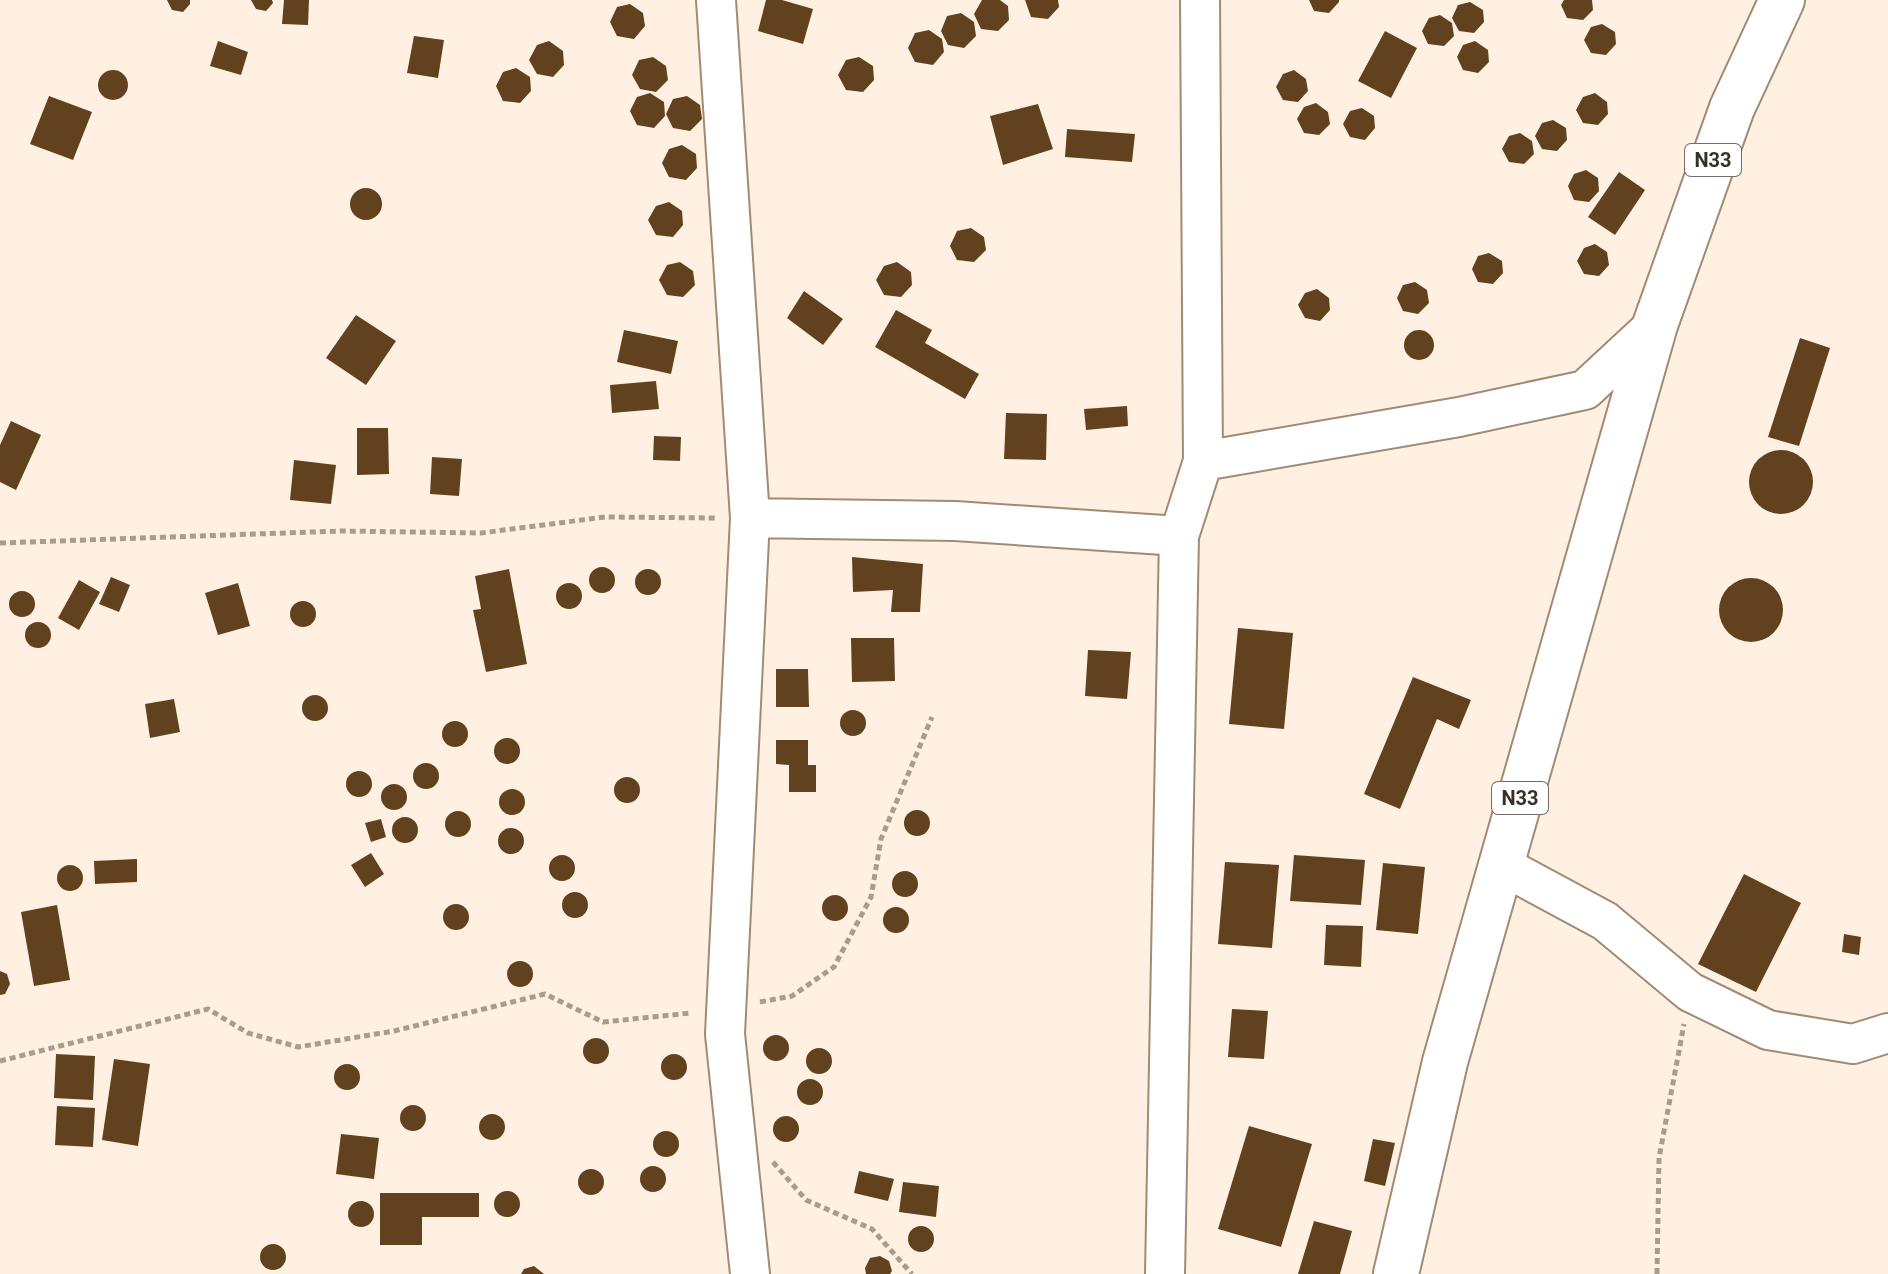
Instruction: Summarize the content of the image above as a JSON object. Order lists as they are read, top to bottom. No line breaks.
{"streets":{"main road":["N33"]}}
